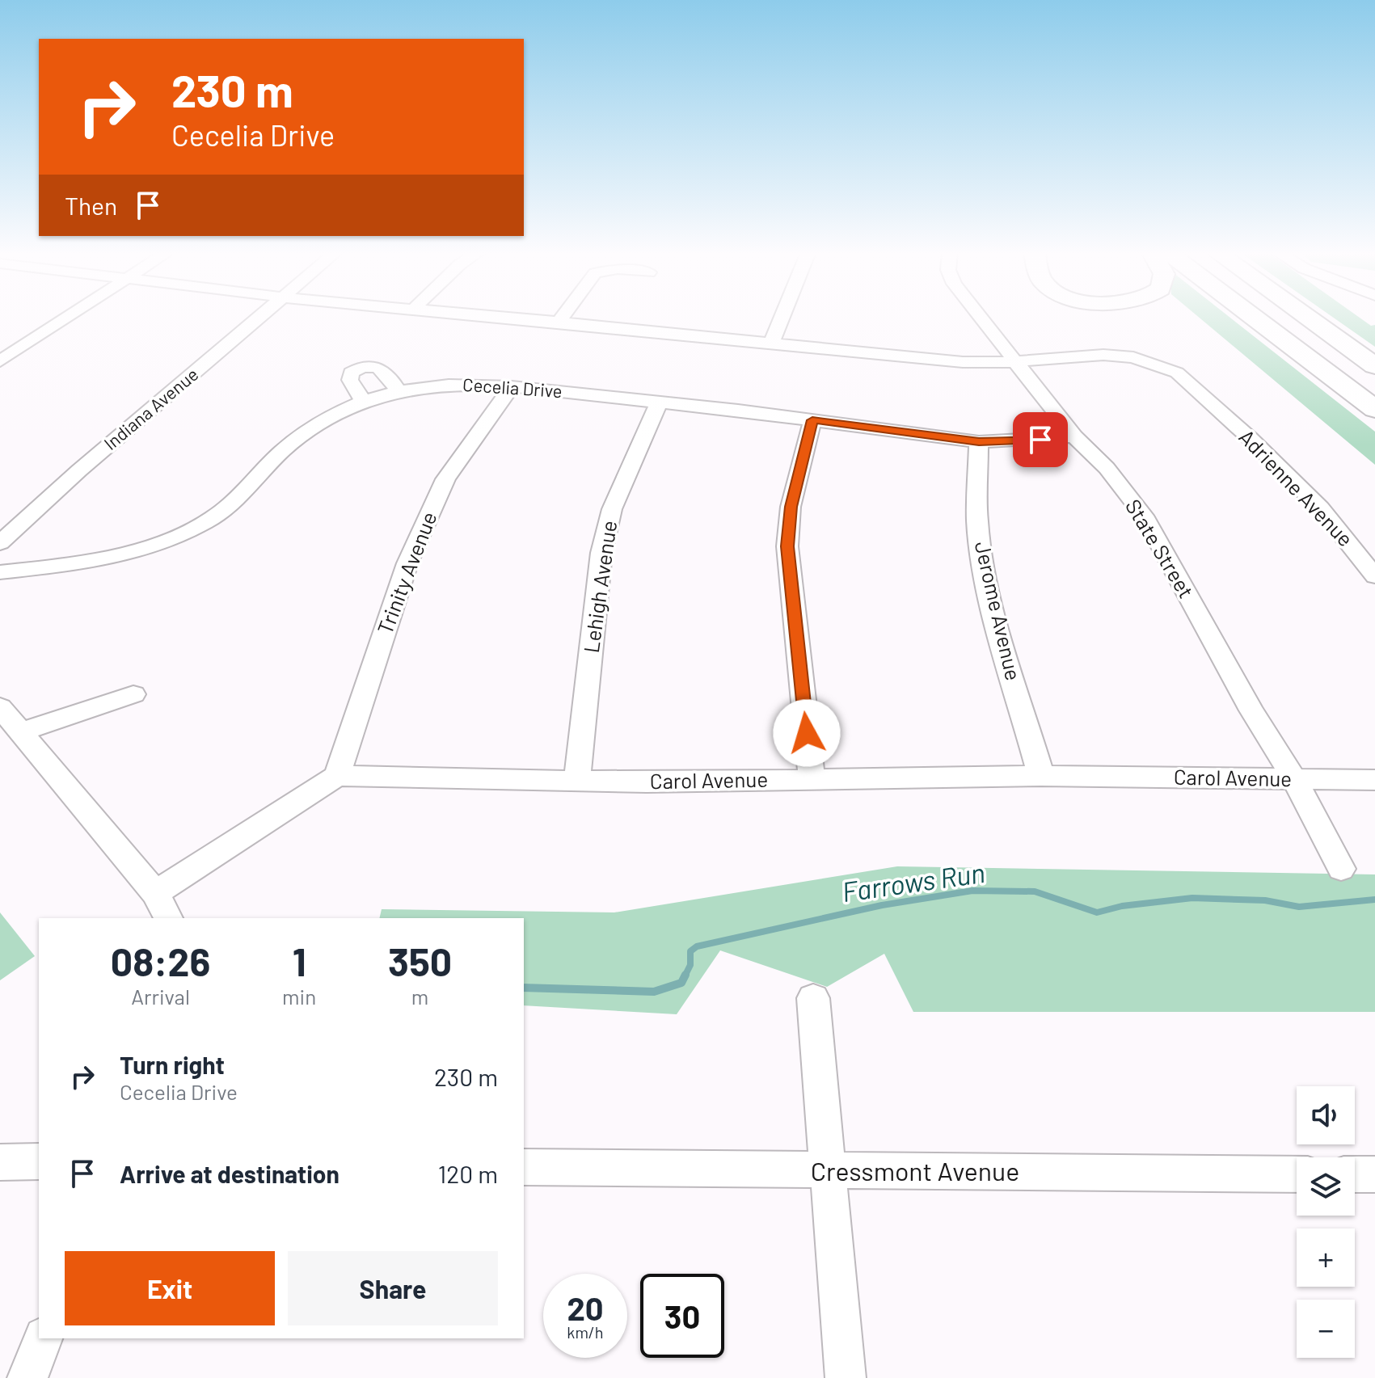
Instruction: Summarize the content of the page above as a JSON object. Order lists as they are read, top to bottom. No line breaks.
{"streets":{"street":["Cecelia Drive","Indiana Avenue","Adrienne Avenue","State Street","Trinity Avenue","Lehigh Avenue","Jerome Avenue","Carol Avenue","Cressmont Avenue"]},"crossings":[["Cecelia Drive","State Street"],["Cecelia Drive","Trinity Avenue"],["Cecelia Drive","Lehigh Avenue"],["Cecelia Drive","Jerome Avenue"],["Adrienne Avenue","State Street"],["State Street","Carol Avenue"],["Trinity Avenue","Carol Avenue"],["Lehigh Avenue","Carol Avenue"],["Jerome Avenue","Carol Avenue"]],"water":["Farrows Run"],"page":{"turn":["230 m","Cecelia Drive"],"then":"Then","eta":["08:26","Arrival","1","min","350","m"],"list":[{"name":"Turn right","note":"Cecelia Drive","value":"230 m"},{"name":"Arrive at destination","value":"120 m"}],"map_buttons":["+","−"],"buttons":["Exit","Share"],"speed":"20 km/h","limit":"30"}}
